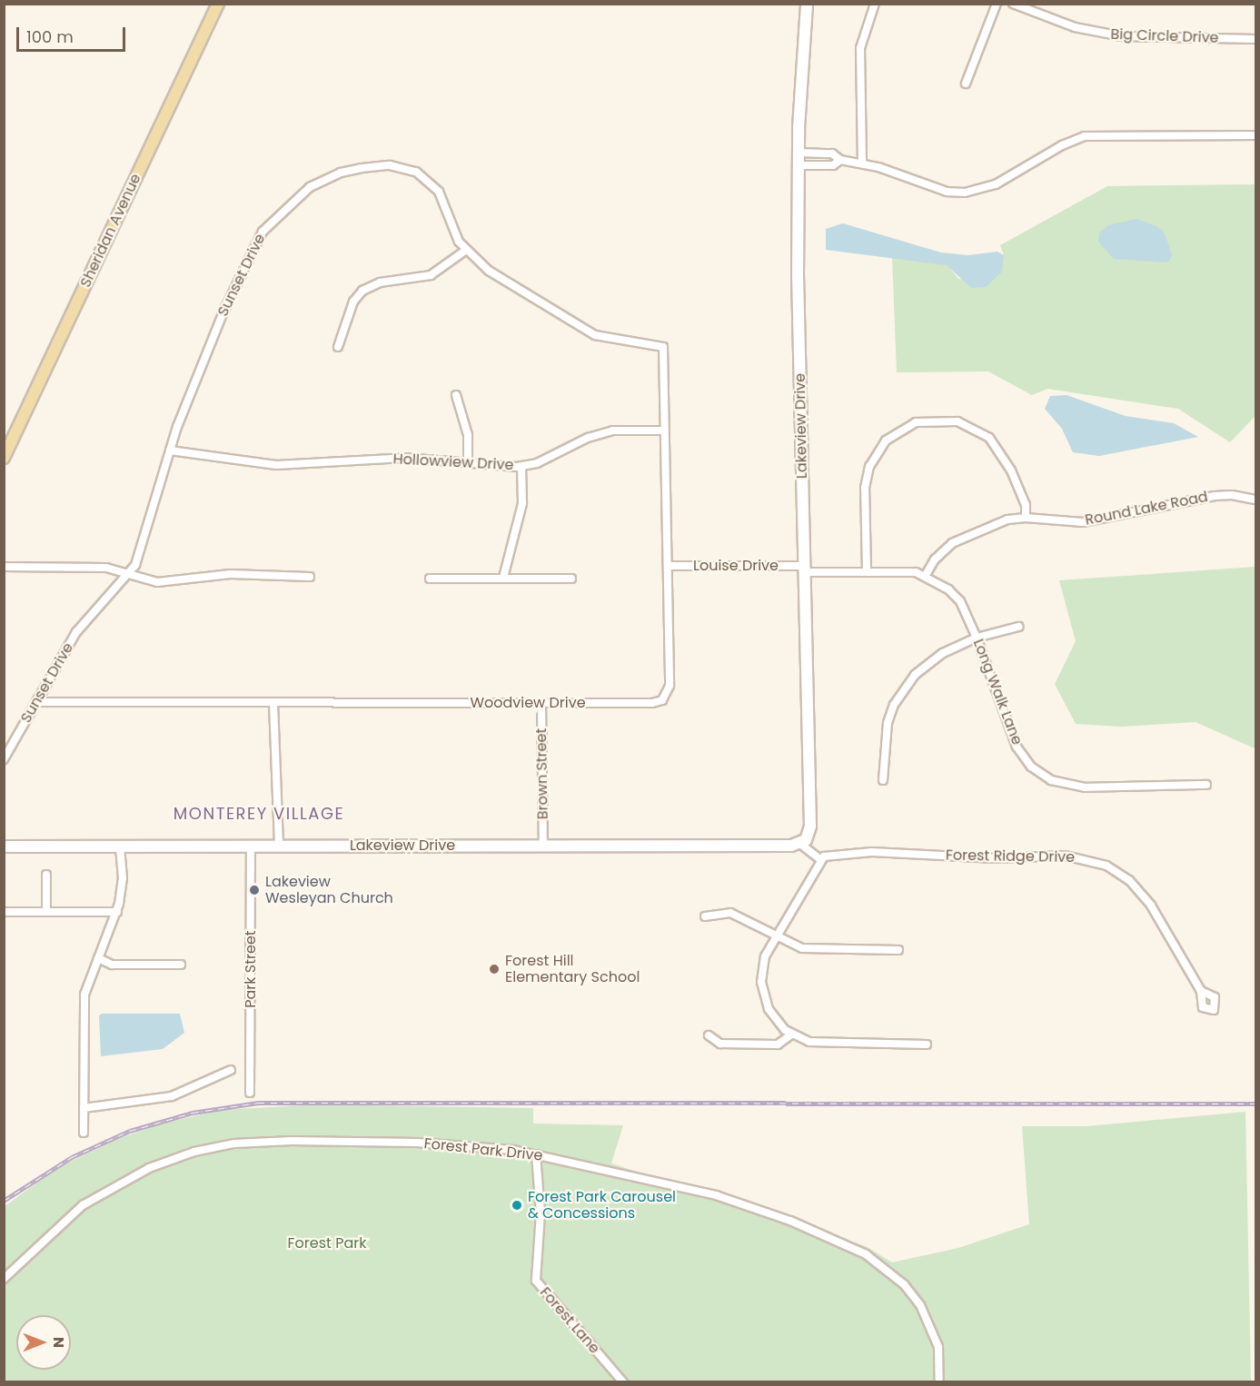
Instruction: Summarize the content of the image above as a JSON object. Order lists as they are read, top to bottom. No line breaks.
{"streets":{"main road":["Sheridan Avenue"],"street":["Big Circle Drive","Sunset Drive","Lakeview Drive","Hollowview Drive","Round Lake Road","Louise Drive","Long Walk Lane","Woodview Drive","Brown Street","Forest Ridge Drive","Park Street","Forest Park Drive","Forest Lane"]},"crossings":[["Sunset Drive","Hollowview Drive"],["Sunset Drive","Woodview Drive"],["Lakeview Drive","Louise Drive"],["Lakeview Drive","Brown Street"],["Lakeview Drive","Park Street"],["Hollowview Drive","Woodview Drive"],["Round Lake Road","Long Walk Lane"],["Louise Drive","Woodview Drive"],["Woodview Drive","Brown Street"],["Forest Park Drive","Forest Lane"]],"districts":["MONTEREY VILLAGE"],"parks":["Forest Park"],"places":["Lakeview Wesleyan Church","Forest Hill Elementary School","Forest Park Carousel & Concessions"],"scale_bar":"100 m","north":"right"}
